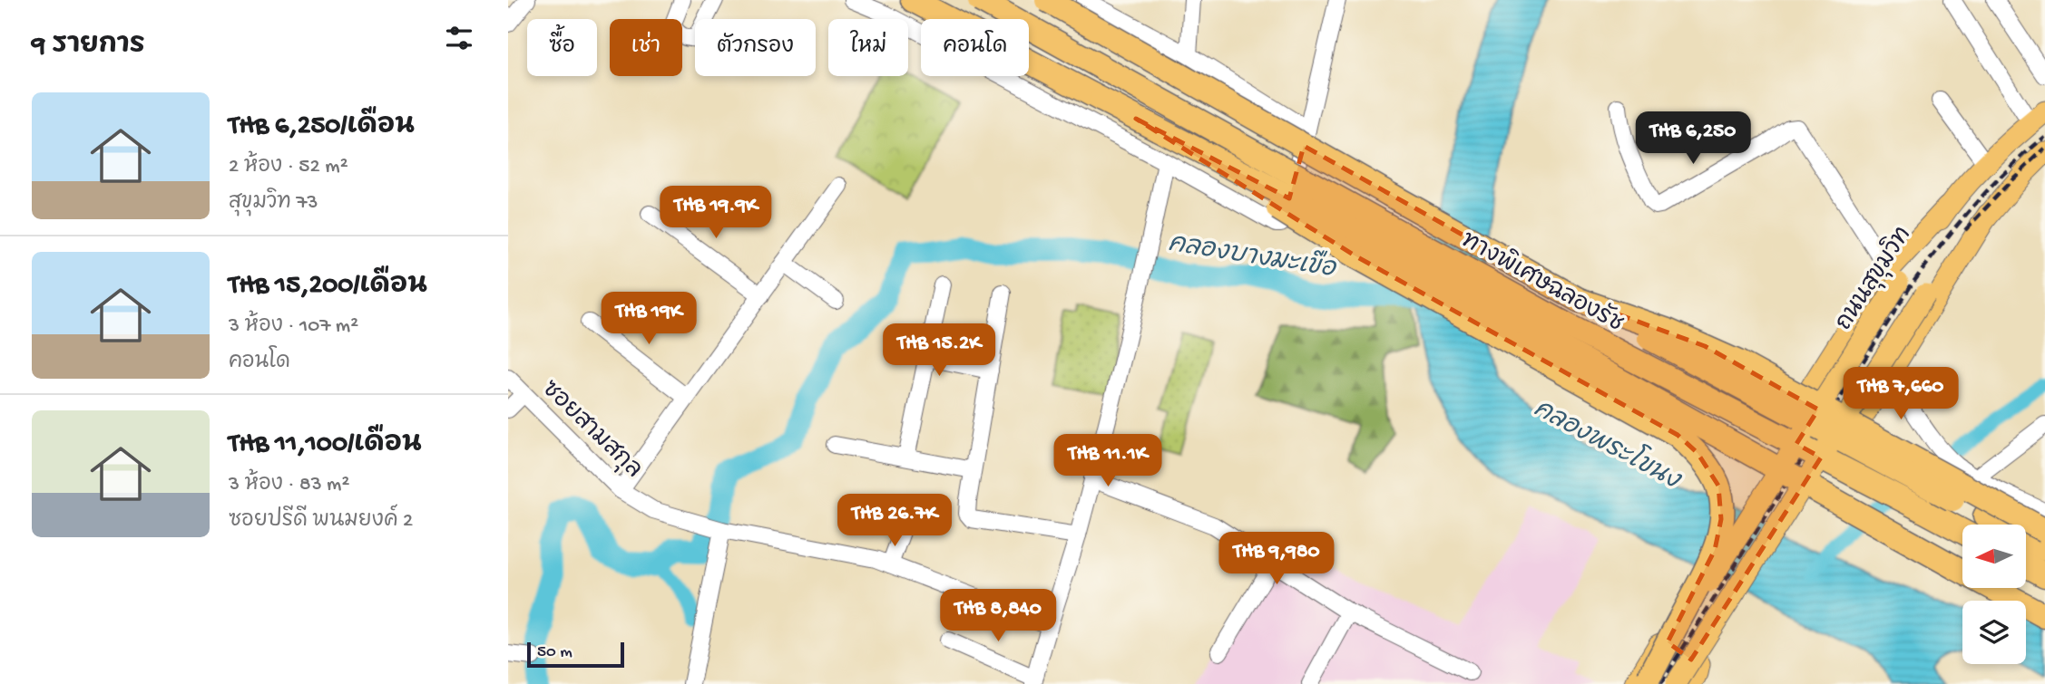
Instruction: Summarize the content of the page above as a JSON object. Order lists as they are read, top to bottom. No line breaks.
{"streets":{"highway":["ทางพิเศษฉลองรัช"],"main road":["ถนนสุขุมวิท"],"street":["ซอยสามสกุล"]},"water":["คลองบางมะเขือ","คลองพระโขนง"],"scale_bar":"50 m","north":"left","page":{"heading":"9 รายการ","chip":["ซื้อ","เช่า","ตัวกรอง","ใหม่","คอนโด"],"list":[{"name":"THB 6,250/เดือน","note":"2 ห้อง · 52 m² · สุขุมวิท 73"},{"name":"THB 15,200/เดือน","note":"3 ห้อง · 107 m² · คอนโด"},{"name":"THB 11,100/เดือน","note":"3 ห้อง · 83 m² · ซอยปรีดี พนมยงค์ 2"}],"price":["THB 6,250","THB 19.9K","THB 19K","THB 15.2K","THB 7,660","THB 11.1K","THB 26.7K","THB 9,980","THB 8,840"],"scale":"50 m"}}
